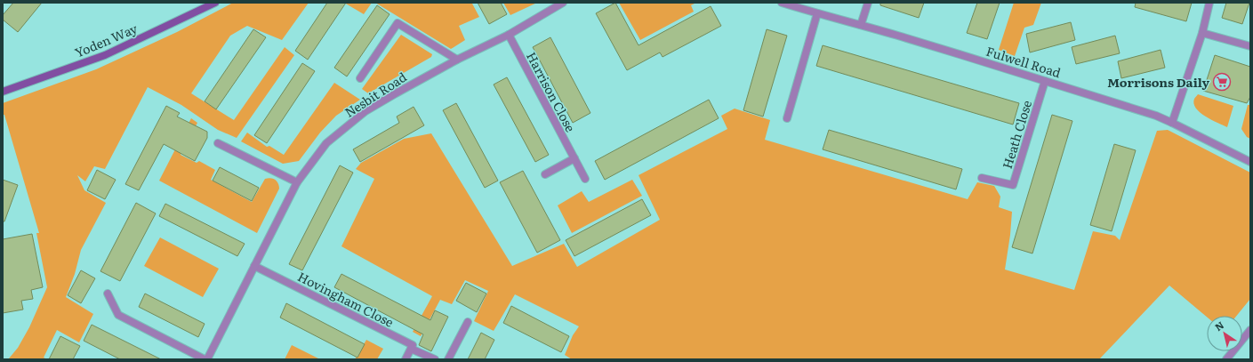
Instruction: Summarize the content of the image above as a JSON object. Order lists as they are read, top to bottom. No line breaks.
{"streets":{"main road":["Yoden Way"],"street":["Fulwell Road","Harrison Close","Nesbit Road","Heath Close","Hovingham Close"]},"crossings":[["Fulwell Road","Heath Close"],["Harrison Close","Nesbit Road"],["Nesbit Road","Hovingham Close"]],"places":{"supermarket":["Morrisons Daily"]},"north":"top left"}
